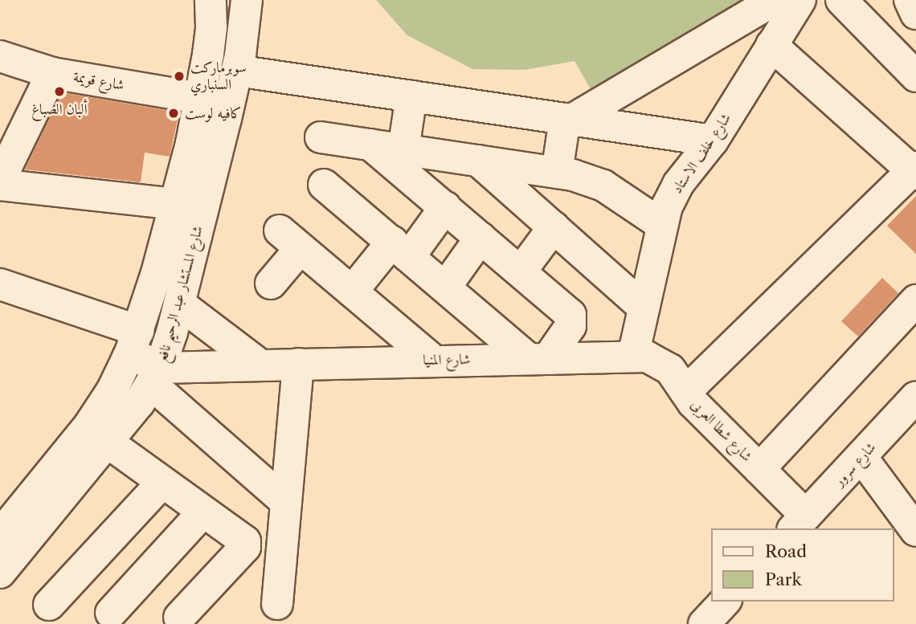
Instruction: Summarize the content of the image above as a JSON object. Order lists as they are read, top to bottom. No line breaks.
{"streets":{"street":["شارع قويمة","شارع خلف الاستاد","شارع المستشار عبد الرحيم نافع","شارع المنيا","شارع شطا العربى","شارع سرور"]},"crossings":[["شارع قويمة","شارع المستشار عبد الرحيم نافع"],["شارع خلف الاستاد","شارع المنيا"],["شارع خلف الاستاد","شارع شطا العربى"],["شارع المستشار عبد الرحيم نافع","شارع المنيا"],["شارع المنيا","شارع شطا العربى"],["شارع شطا العربى","شارع سرور"]],"places":["سوبرماركت السنباري","ألبان الصباغ","كافيه لوست"],"legend":["Road","Park"]}
